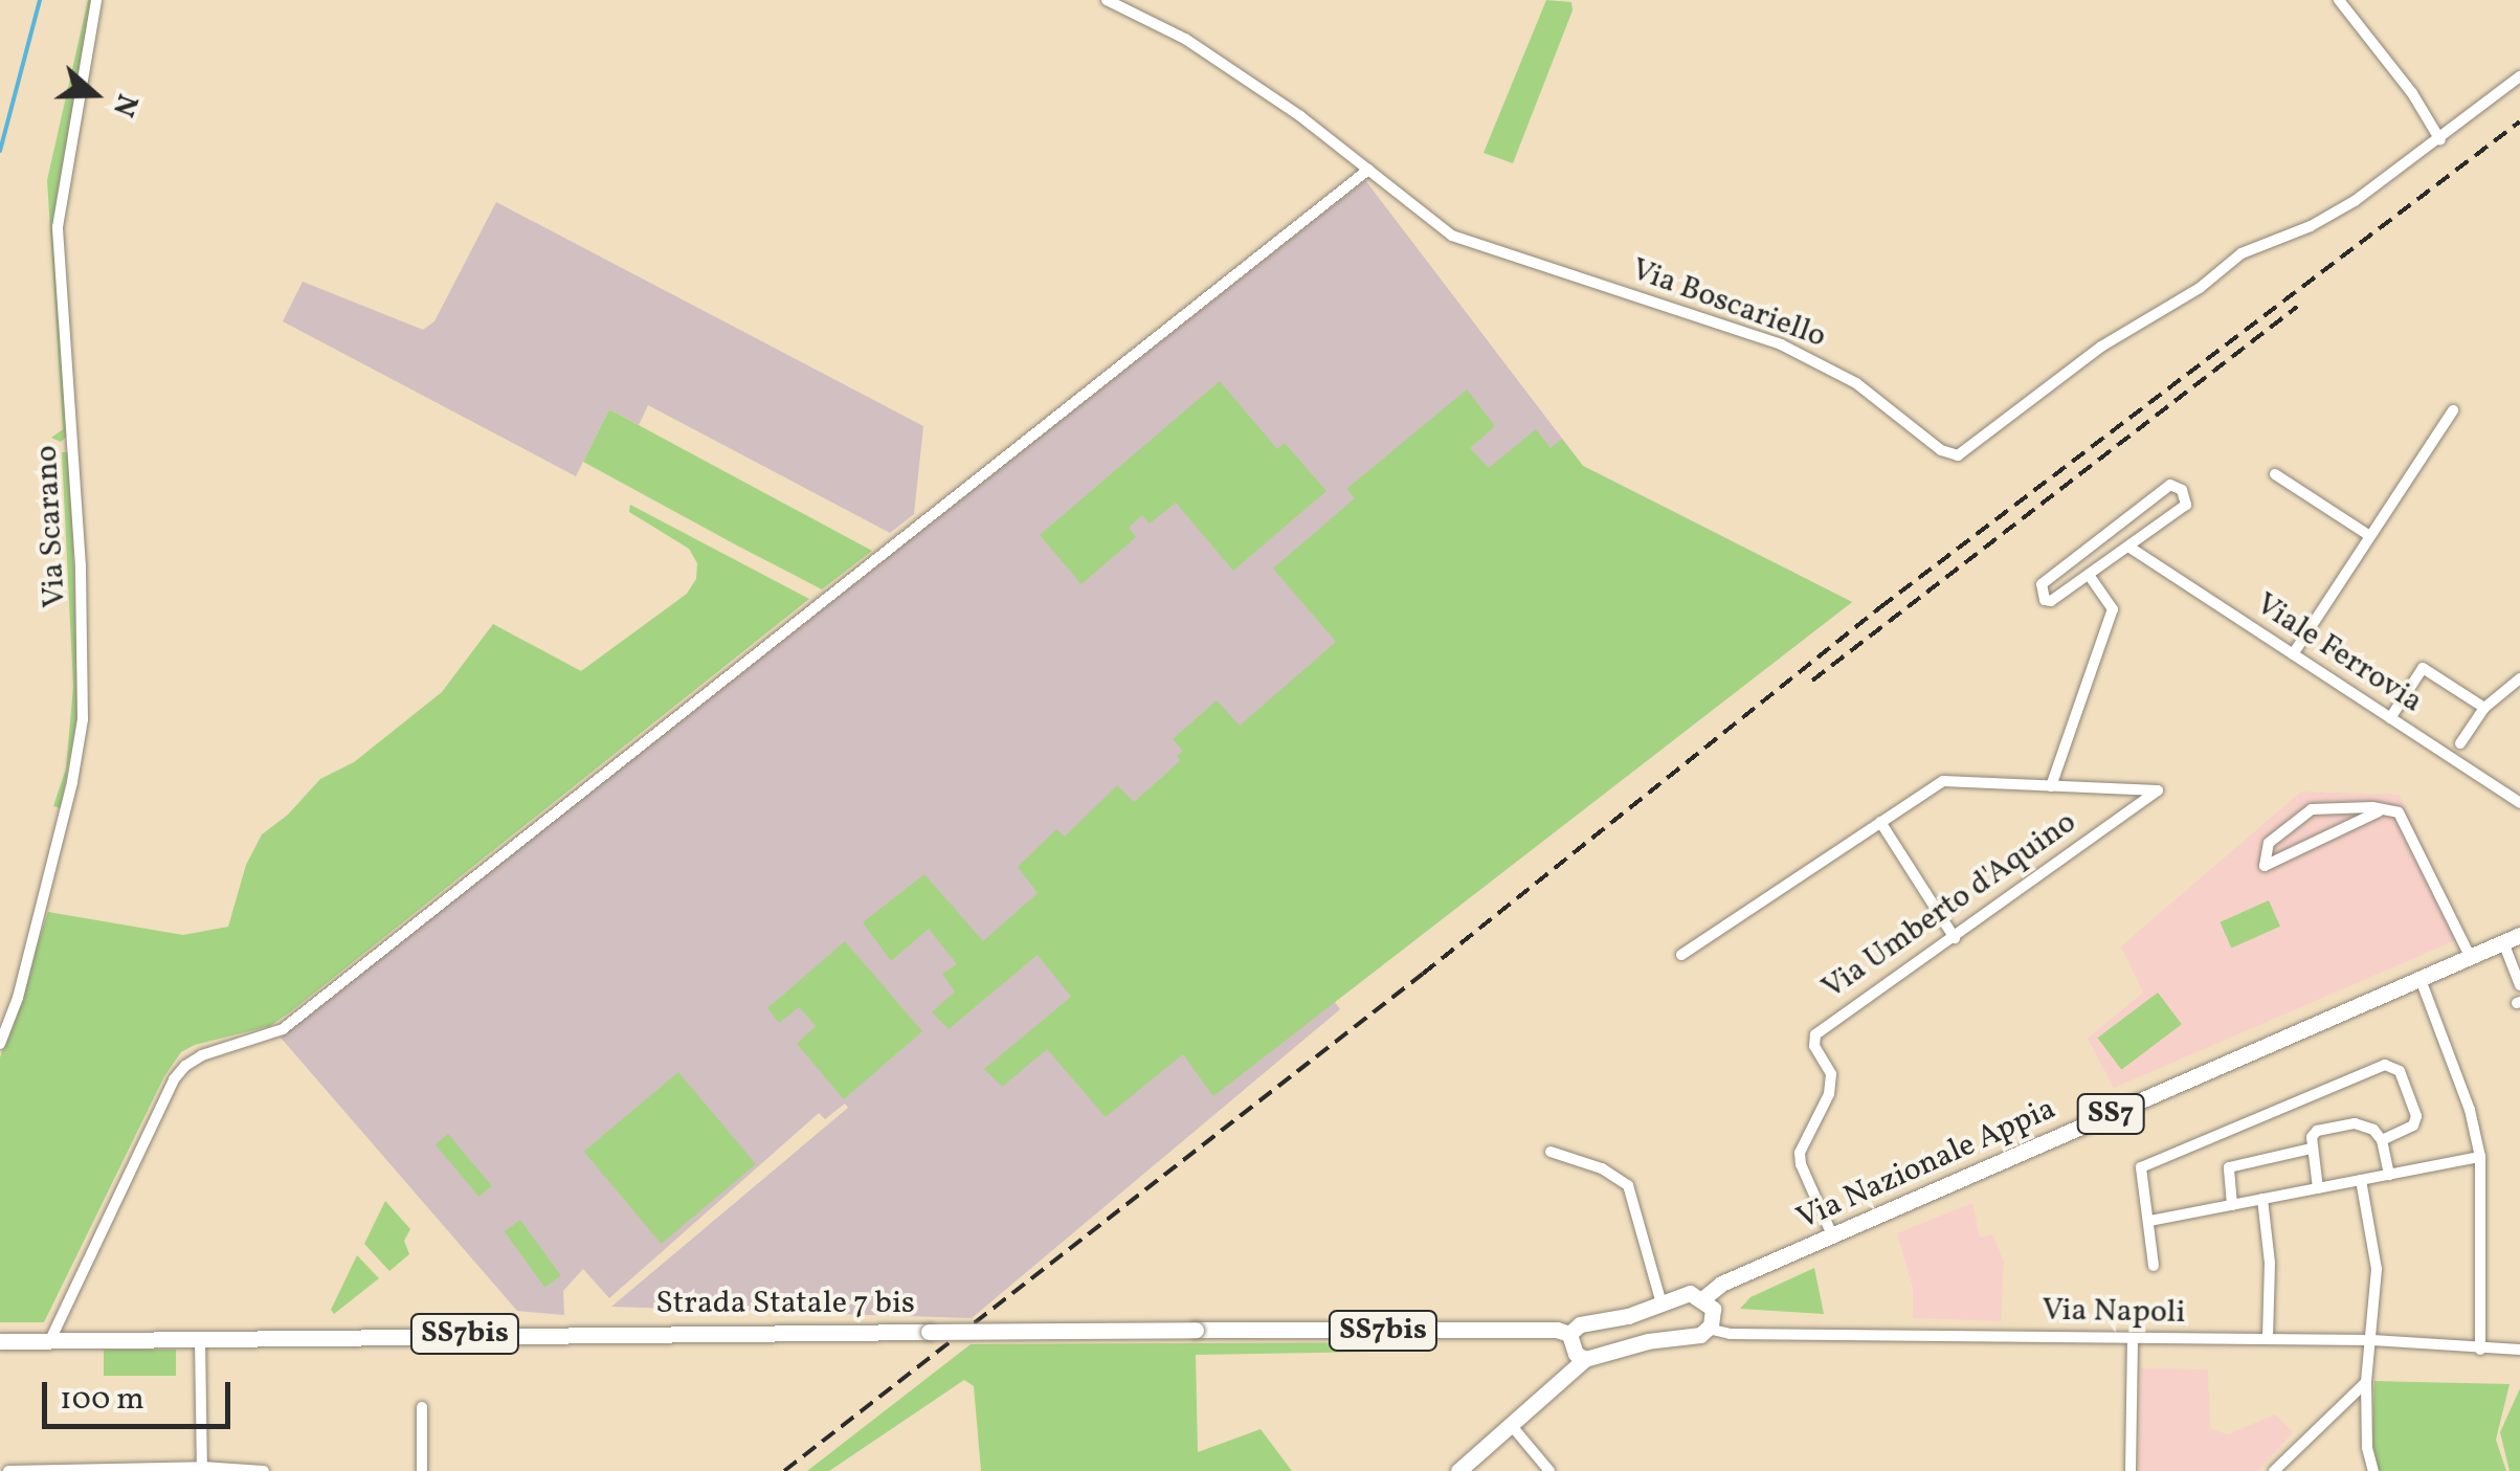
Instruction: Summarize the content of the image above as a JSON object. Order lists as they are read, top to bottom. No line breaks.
{"streets":{"main road":["SS7","Via Nazionale Appia","Strada Statale 7 bis","SS7bis"],"street":["Via Boscariello","Via Scarano","Viale Ferrovia","Via Umberto d'Aquino","Via Napoli"]},"crossings":[["Via Umberto d'Aquino","Via Nazionale Appia"],["Via Nazionale Appia","Strada Statale 7 bis"]],"scale_bar":"100 m","north":"right"}
